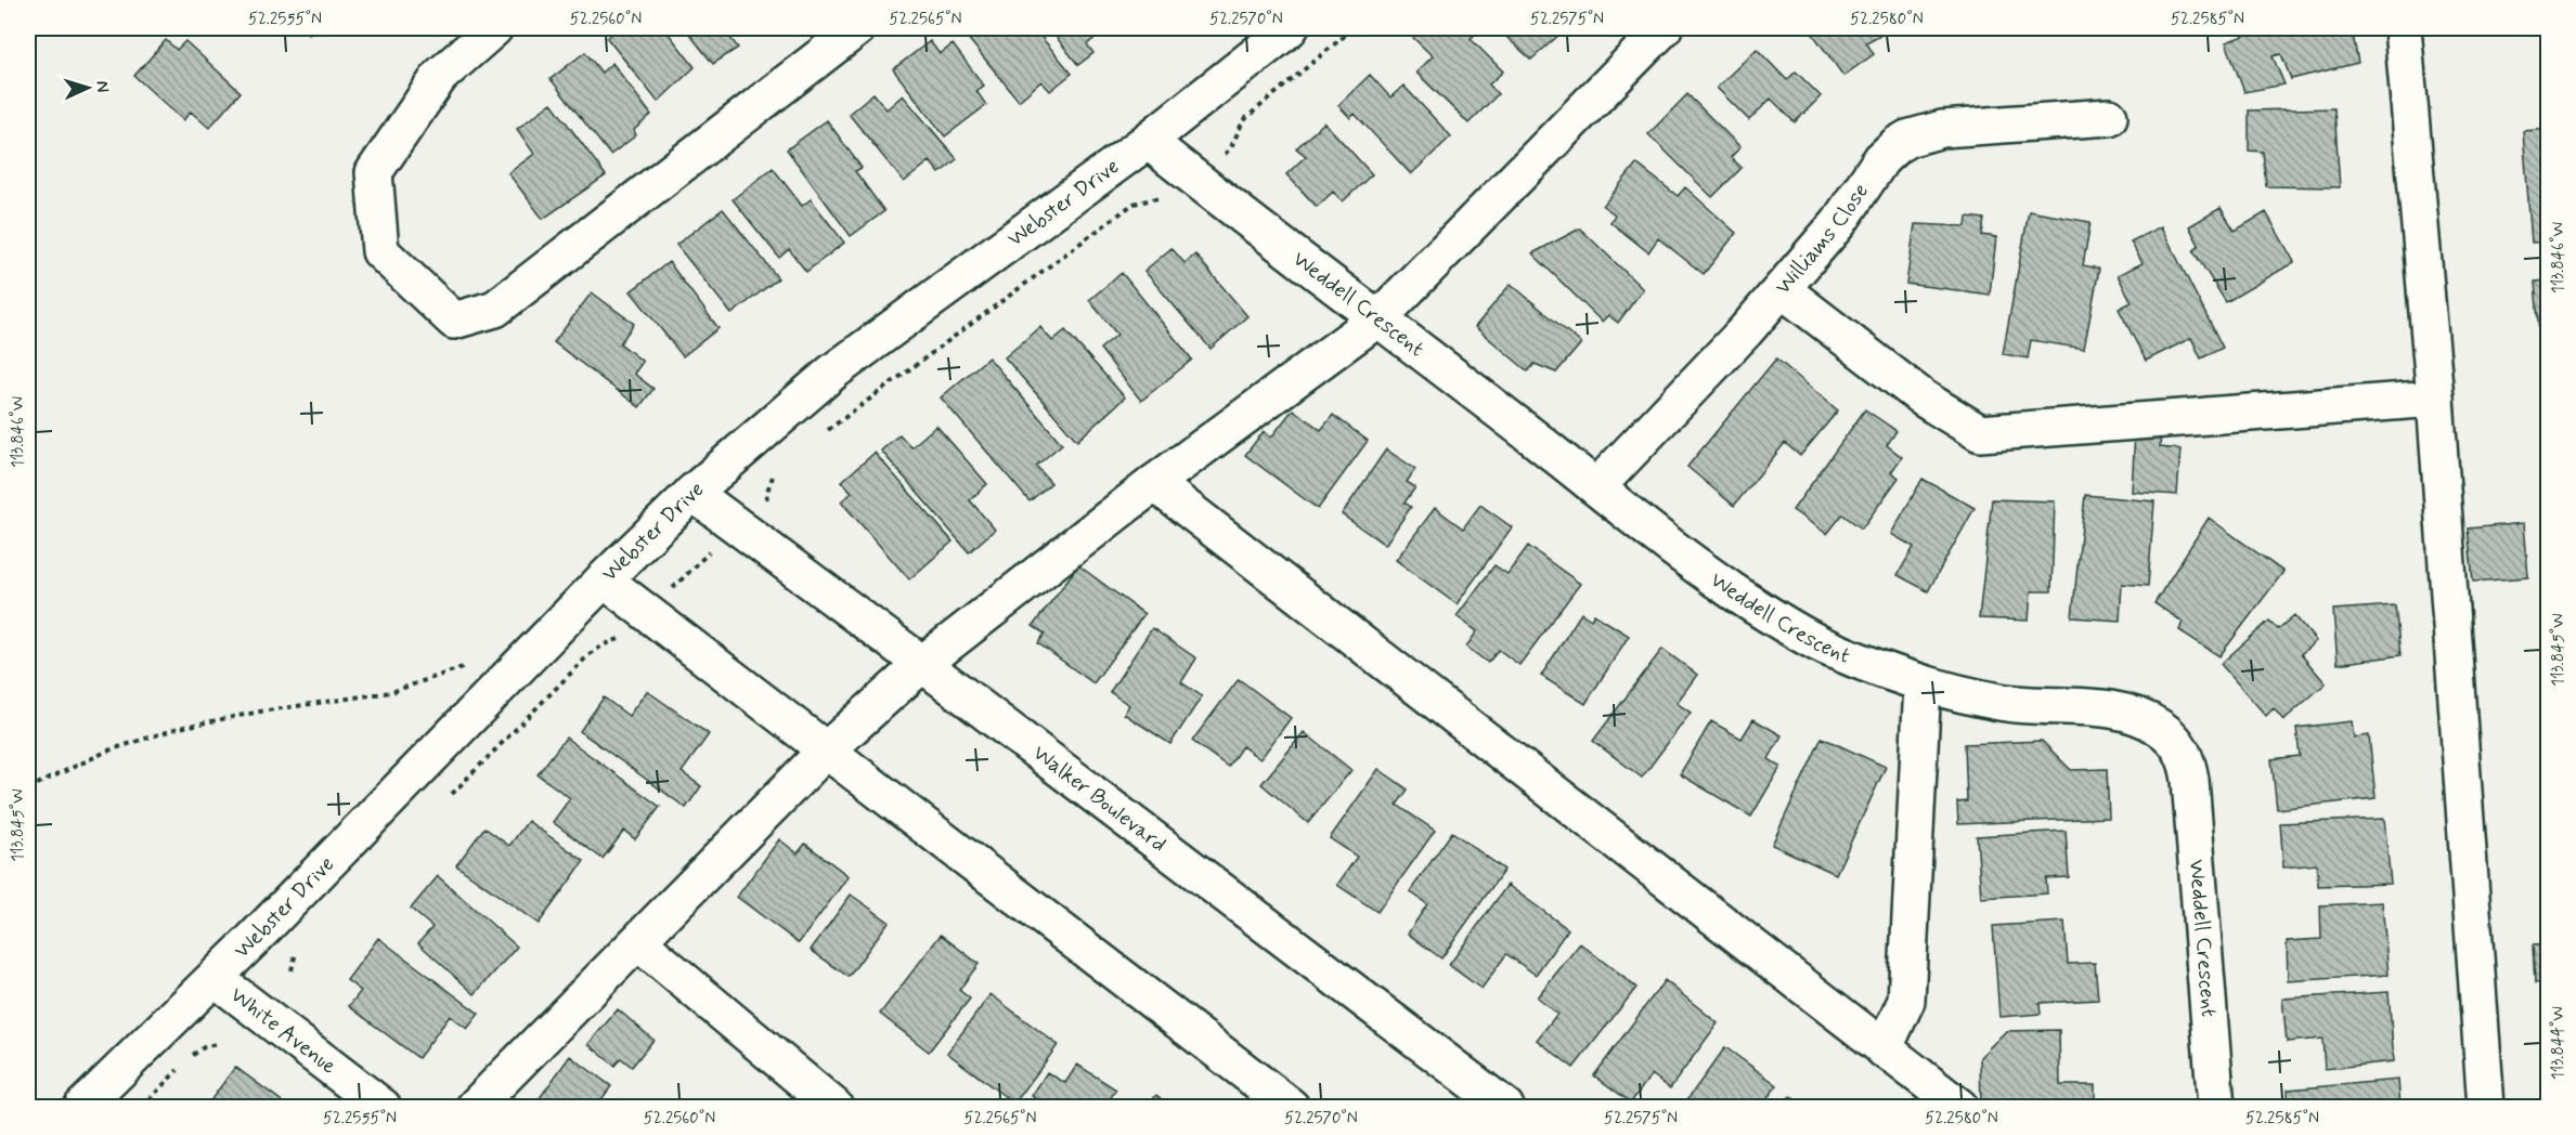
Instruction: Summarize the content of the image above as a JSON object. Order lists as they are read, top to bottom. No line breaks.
{"streets":{"street":["Webster Drive","Williams Close","Weddell Crescent","Walker Boulevard","White Avenue"]},"crossings":[["Webster Drive","Weddell Crescent"],["Webster Drive","Walker Boulevard"],["Webster Drive","White Avenue"],["Williams Close","Weddell Crescent"]],"north":"right","coordinates":["52.2555°N","52.2560°N","52.2565°N","52.2570°N","52.2575°N","52.2580°N","52.2585°N","113.846°W","113.845°W","113.844°W"]}
